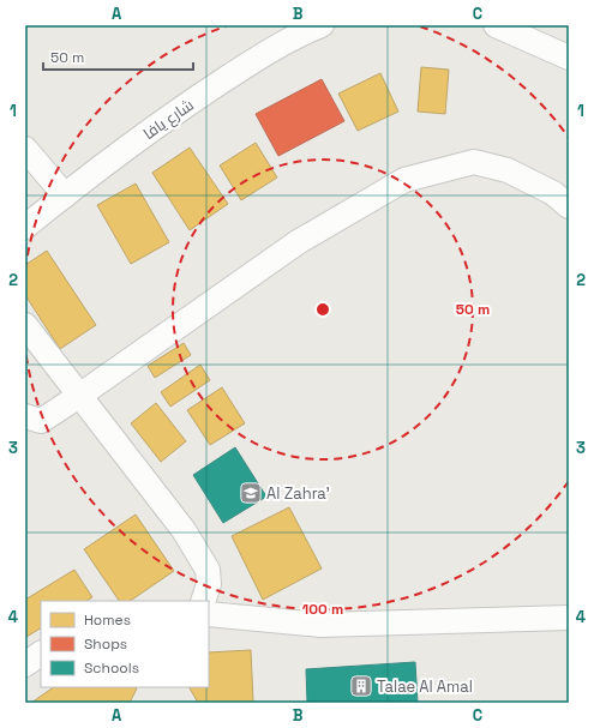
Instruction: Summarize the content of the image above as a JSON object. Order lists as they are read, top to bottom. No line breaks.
{"streets":{"street":["شارع يافا"]},"places":{"school or university":["Al Zahra'"],"building":["Talae Al Amal"]},"legend":["Homes","Shops","Schools"],"scale_bar":"50 m","grid":{"columns":["A","B","C"],"rows":["1","2","3","4"]},"rings":["50 m","100 m"]}
